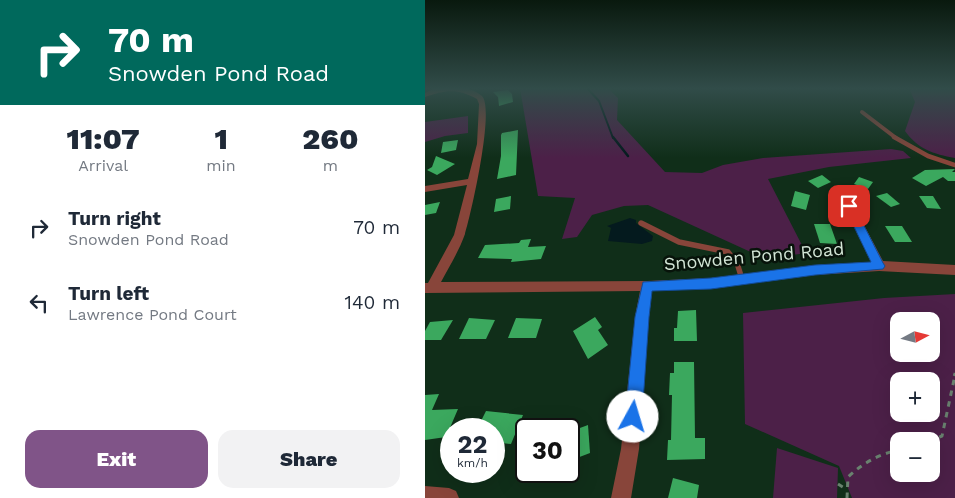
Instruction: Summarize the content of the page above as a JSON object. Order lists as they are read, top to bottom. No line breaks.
{"streets":{"street":["Snowden Pond Road"]},"north":"right","page":{"turn":["70 m","Snowden Pond Road"],"eta":["11:07","Arrival","1","min","260","m"],"list":[{"name":"Turn right","note":"Snowden Pond Road","value":"70 m"},{"name":"Turn left","note":"Lawrence Pond Court","value":"140 m"}],"map_buttons":["+","−"],"speed":"22 km/h","limit":"30","buttons":["Exit","Share"]}}
